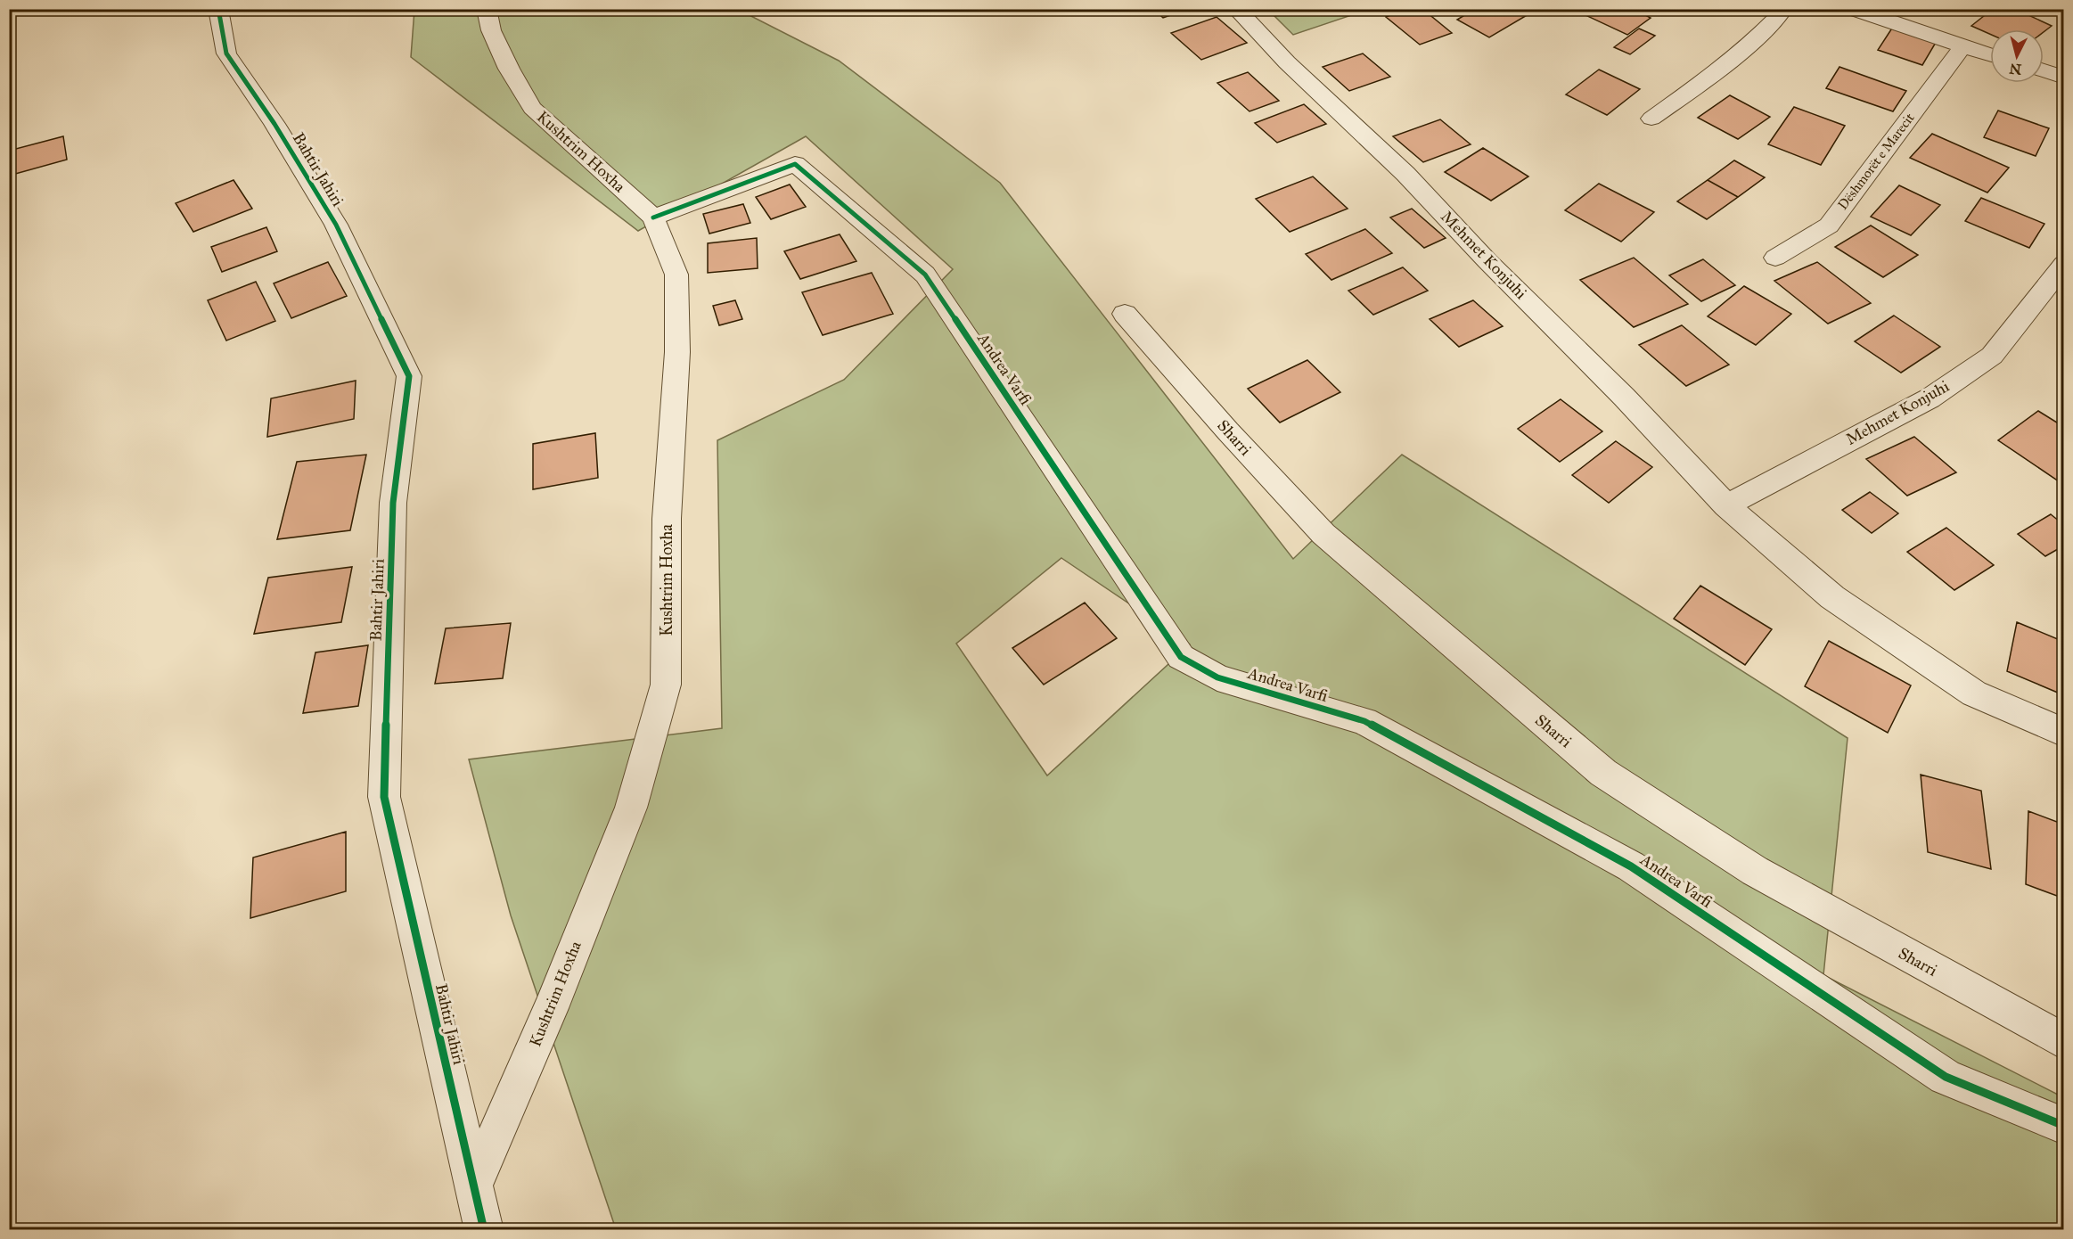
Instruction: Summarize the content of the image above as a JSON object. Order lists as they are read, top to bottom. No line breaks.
{"streets":{"street":["Kushtrim Hoxha","Dëshmorët e Marecit","Bahtir Jahiri","Mehmet Konjuhi","Andrea Varfi","Sharri"]},"crossings":[["Kushtrim Hoxha","Bahtir Jahiri"],["Kushtrim Hoxha","Andrea Varfi"]],"north":"bottom"}
